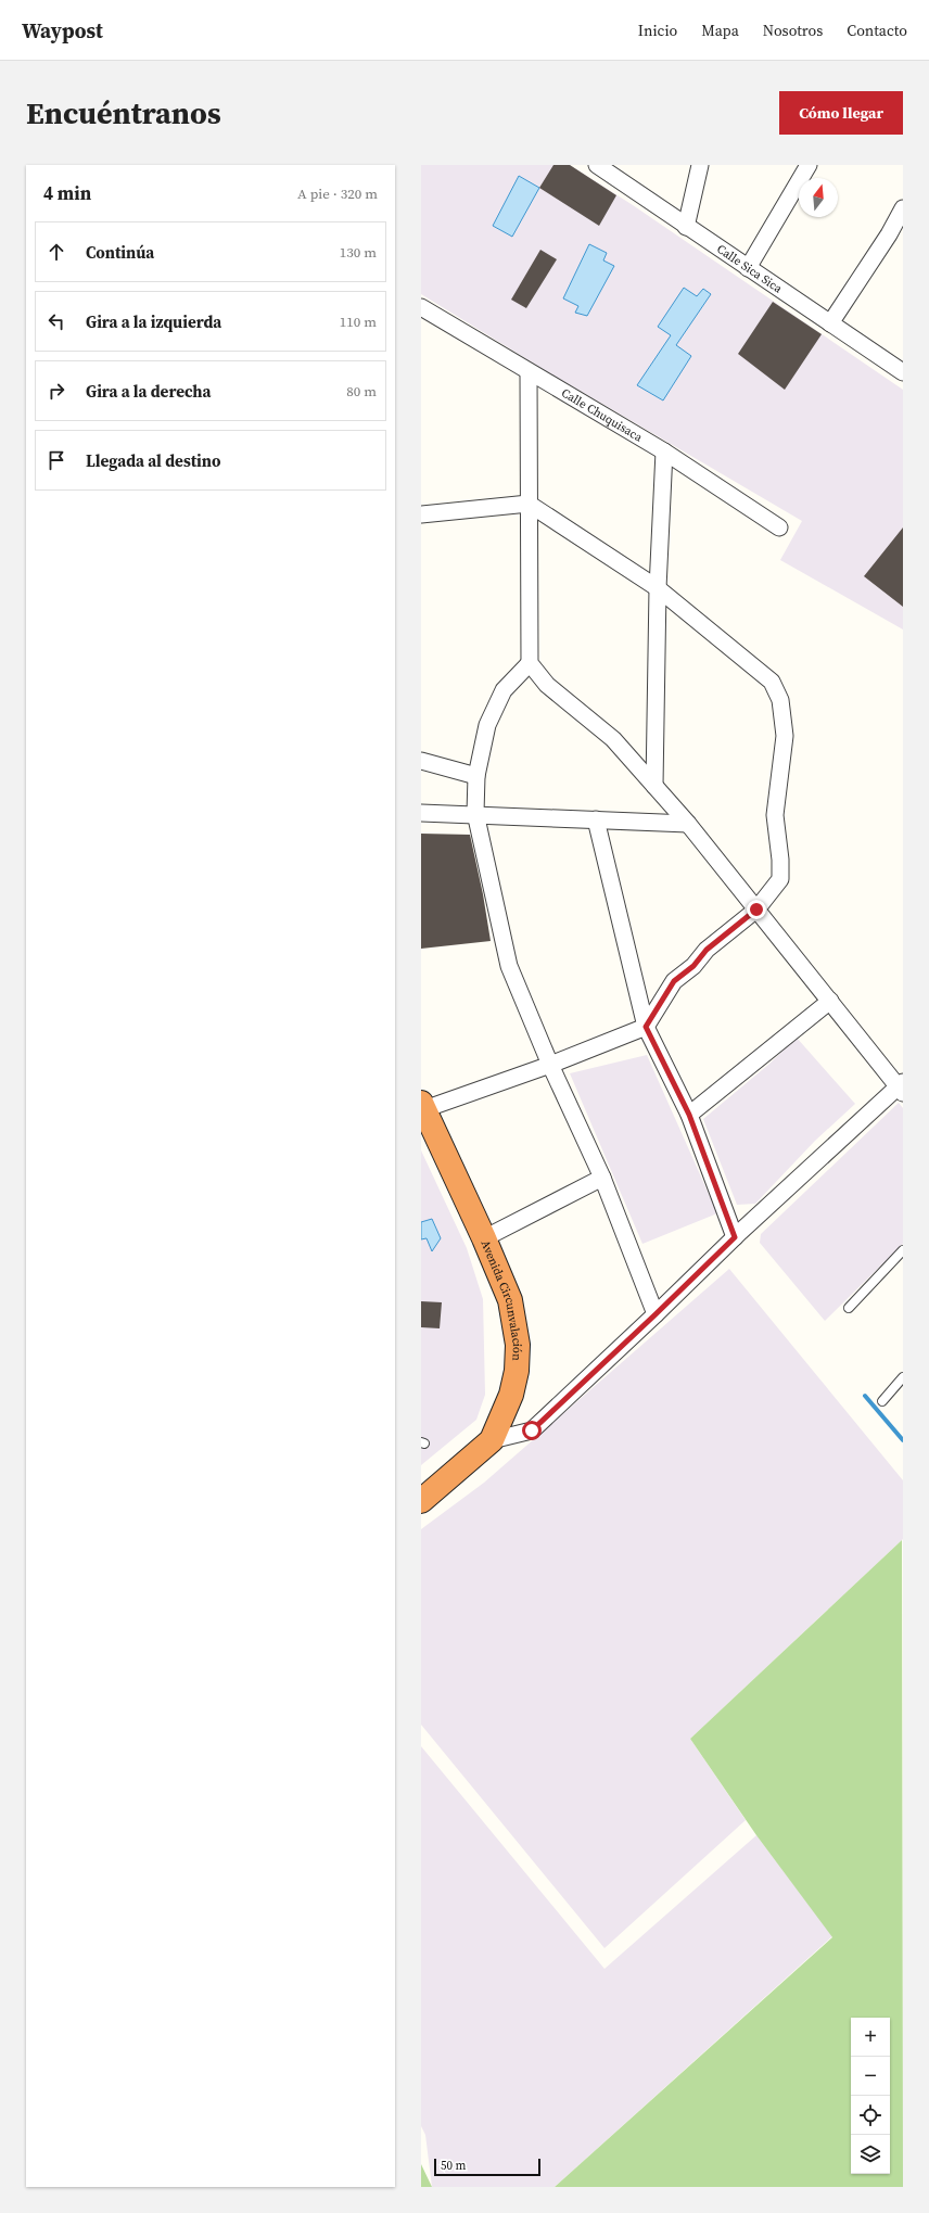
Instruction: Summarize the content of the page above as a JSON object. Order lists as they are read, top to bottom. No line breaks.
{"streets":{"highway":["Avenida Circunvalación"],"street":["Calle Sica Sica","Calle Chuquisaca"]},"scale_bar":"50 m","north":"top","page":{"header":"Waypost","nav":["Inicio","Mapa","Nosotros","Contacto"],"buttons":"Cómo llegar","title":"Encuéntranos","heading":["4 min","A pie · 320 m"],"list":[["Continúa","130 m"],["Gira a la izquierda","110 m"],["Gira a la derecha","80 m"],"Llegada al destino"],"map_buttons":["+","−"],"scale":"50 m"}}
